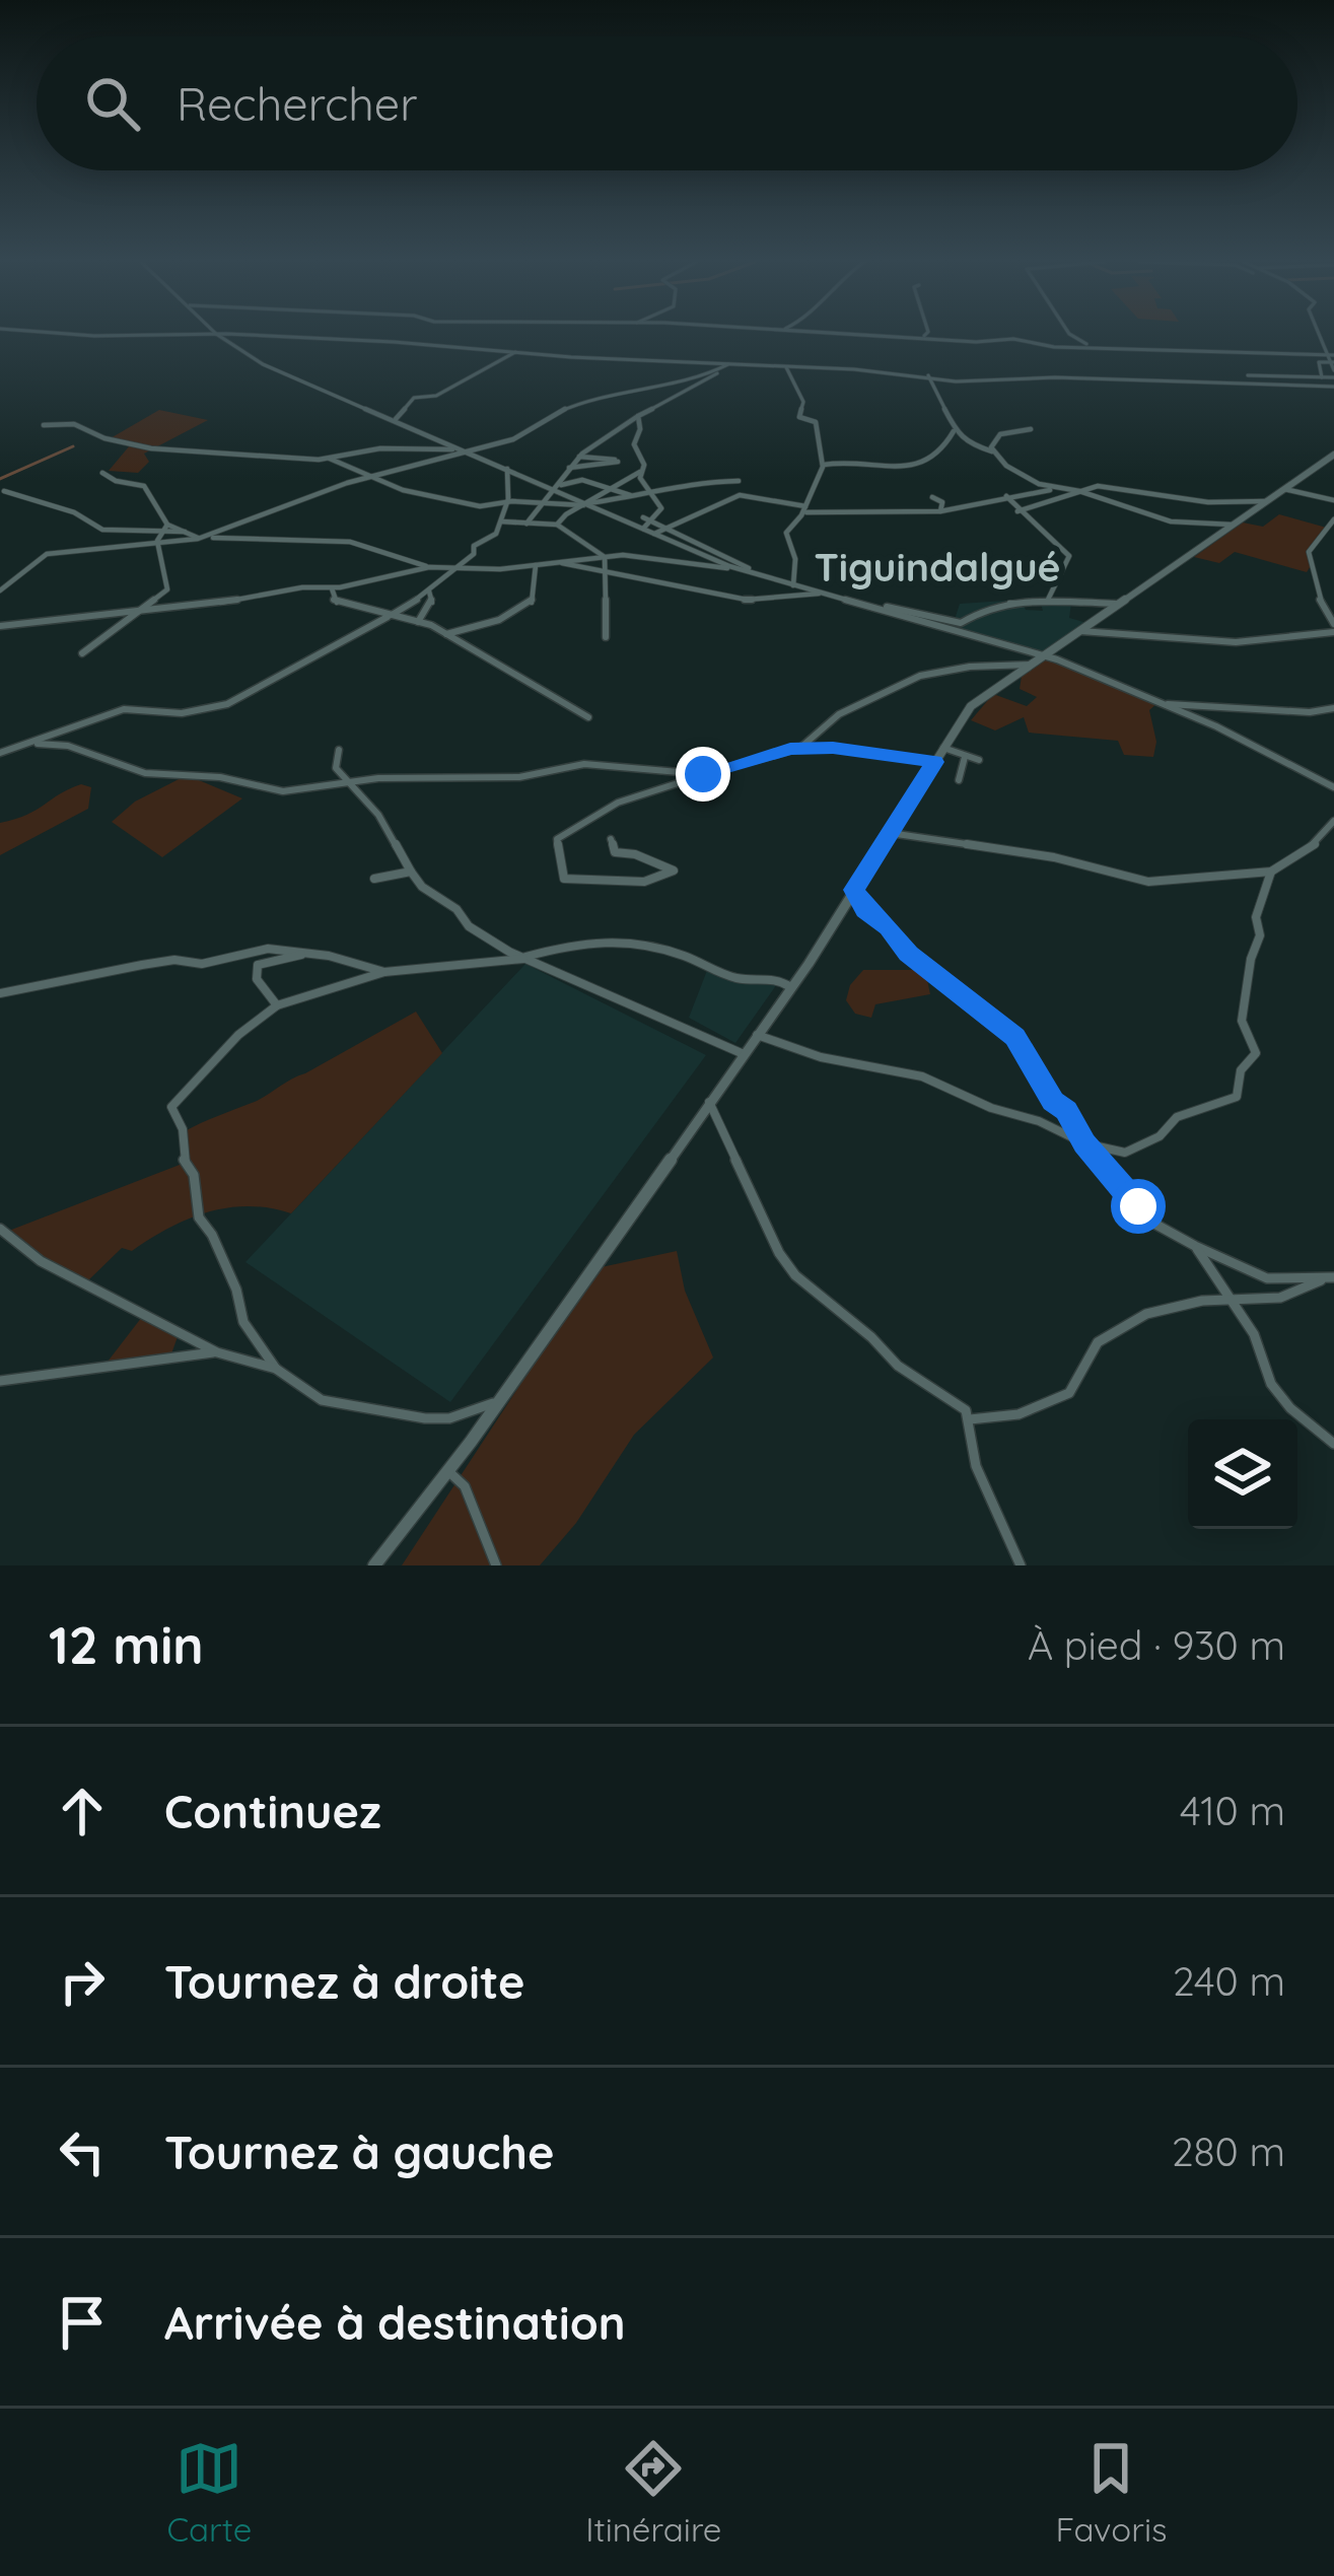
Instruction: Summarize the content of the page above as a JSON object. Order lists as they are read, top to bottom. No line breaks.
{"districts":["Tiguindalgué"],"page":{"search":"Rechercher","heading":["12 min","À pied · 930 m"],"list":[["Continuez","410 m"],["Tournez à droite","240 m"],["Tournez à gauche","280 m"],"Arrivée à destination"],"nav":["Carte","Itinéraire","Favoris"]}}
